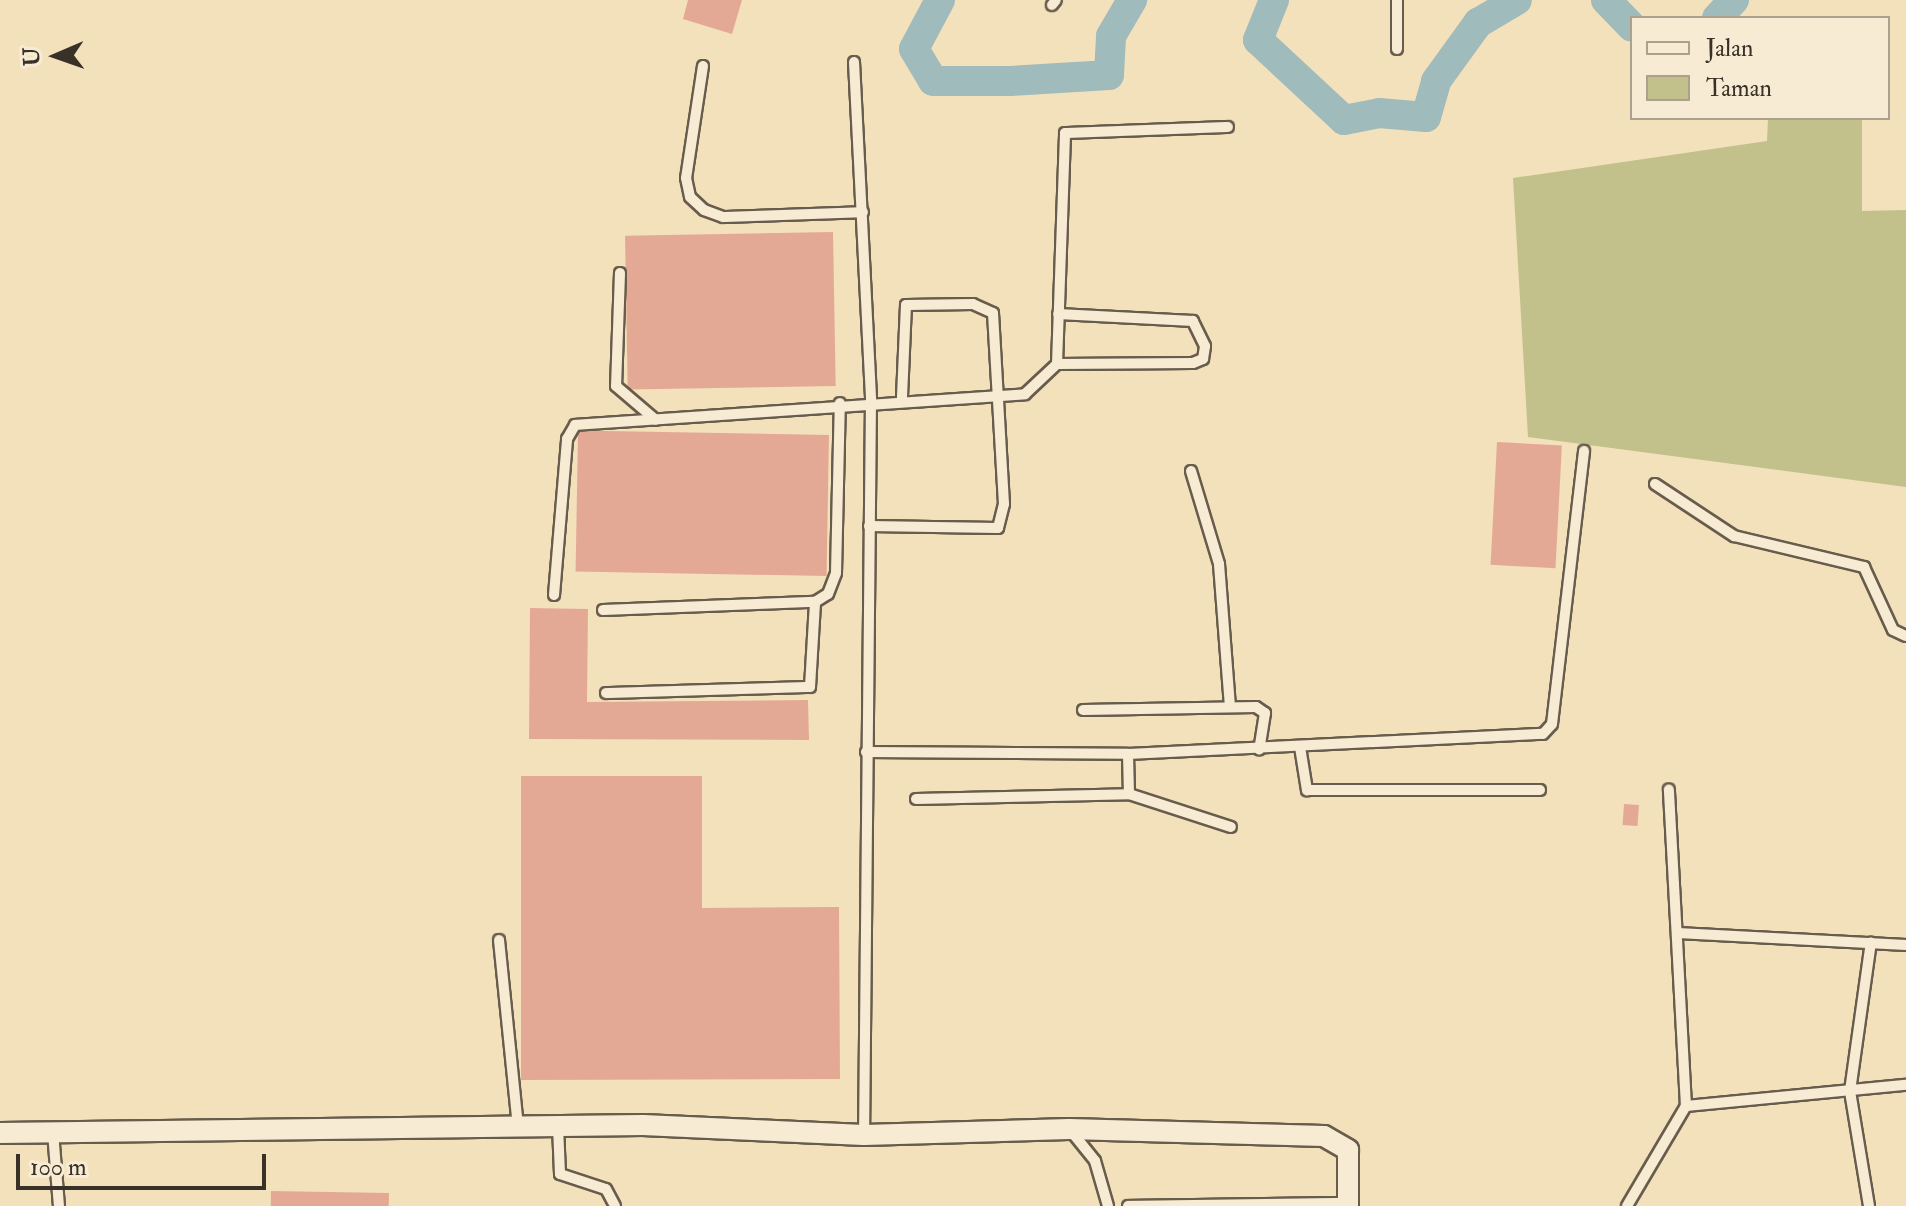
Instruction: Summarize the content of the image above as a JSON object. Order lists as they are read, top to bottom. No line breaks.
{"legend":["Jalan","Taman"],"scale_bar":"100 m","north":"left"}
